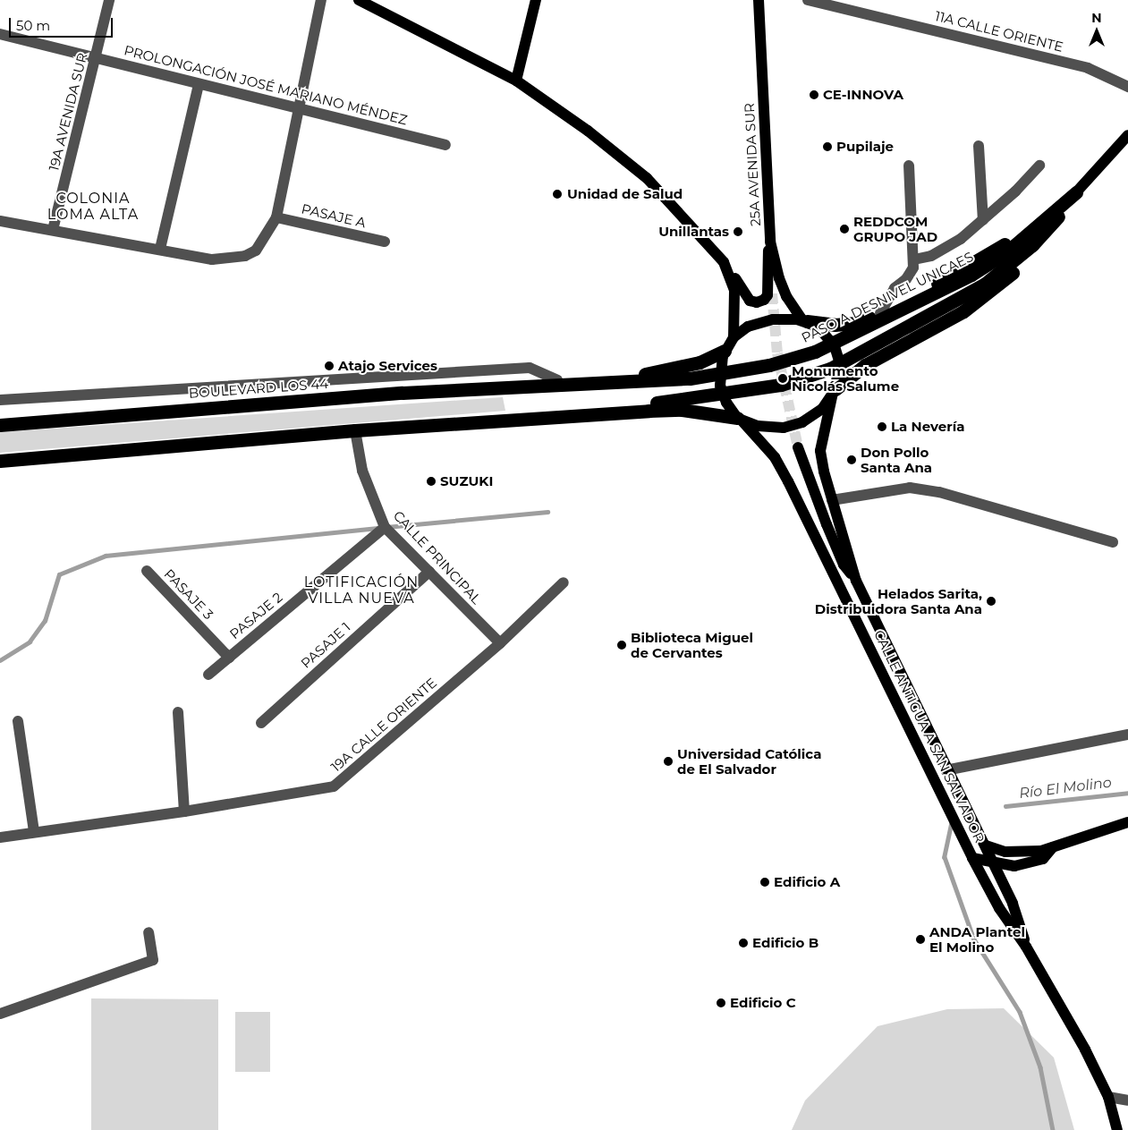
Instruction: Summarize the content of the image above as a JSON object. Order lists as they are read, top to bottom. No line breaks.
{"streets":{"highway":["PASO A DESNIVEL UNICAES","BOULEVARD LOS 44"],"main road":["25A AVENIDA SUR","CALLE ANTIGUA A SAN SALVADOR"],"street":["11A CALLE ORIENTE","PROLONGACIÓN JOSÉ MARIANO MÉNDEZ","19A AVENIDA SUR","PASAJE A","CALLE PRINCIPAL","PASAJE 3","PASAJE 2","PASAJE 1","19A CALLE ORIENTE"]},"crossings":[["PROLONGACIÓN JOSÉ MARIANO MÉNDEZ","19A AVENIDA SUR"],["25A AVENIDA SUR","CALLE ANTIGUA A SAN SALVADOR"],["PASO A DESNIVEL UNICAES","BOULEVARD LOS 44"],["CALLE PRINCIPAL","PASAJE 2"],["CALLE PRINCIPAL","PASAJE 1"],["CALLE PRINCIPAL","19A CALLE ORIENTE"],["PASAJE 3","PASAJE 2"]],"districts":["COLONIA LOMA ALTA","LOTIFICACIÓN VILLA NUEVA"],"water":["Río El Molino"],"places":["CE-INNOVA","Pupilaje","Unidad de Salud","REDDCOM GRUPO JAD","Unillantas","Atajo Services","Monumento Nicolás Salume","La Nevería","Don Pollo Santa Ana","SUZUKI","Helados Sarita, Distribuidora Santa Ana","Biblioteca Miguel de Cervantes","Universidad Católica de El Salvador","Edificio A","ANDA Plantel El Molino","Edificio B","Edificio C"],"scale_bar":"50 m","north":"top"}
